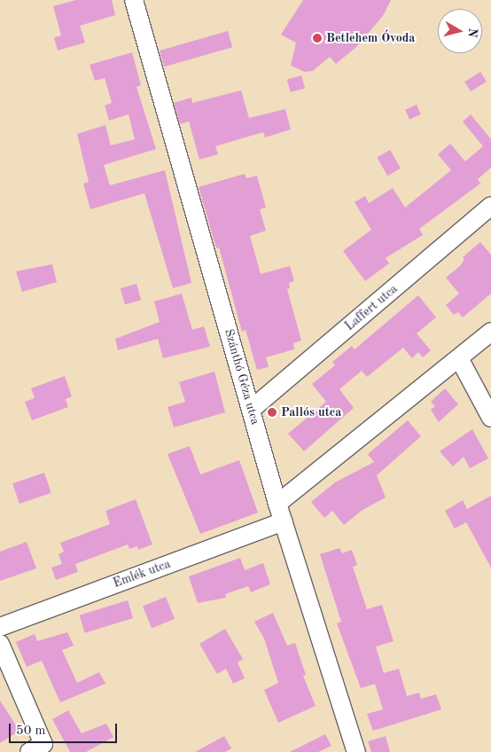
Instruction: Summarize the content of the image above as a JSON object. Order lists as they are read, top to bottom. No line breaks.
{"streets":{"street":["Laffert utca","Szánthó Géza utca","Emlék utca"]},"crossings":[["Laffert utca","Szánthó Géza utca"],["Szánthó Géza utca","Emlék utca"]],"places":["Betlehem Óvoda","Pallós utca"],"scale_bar":"50 m","north":"right"}
